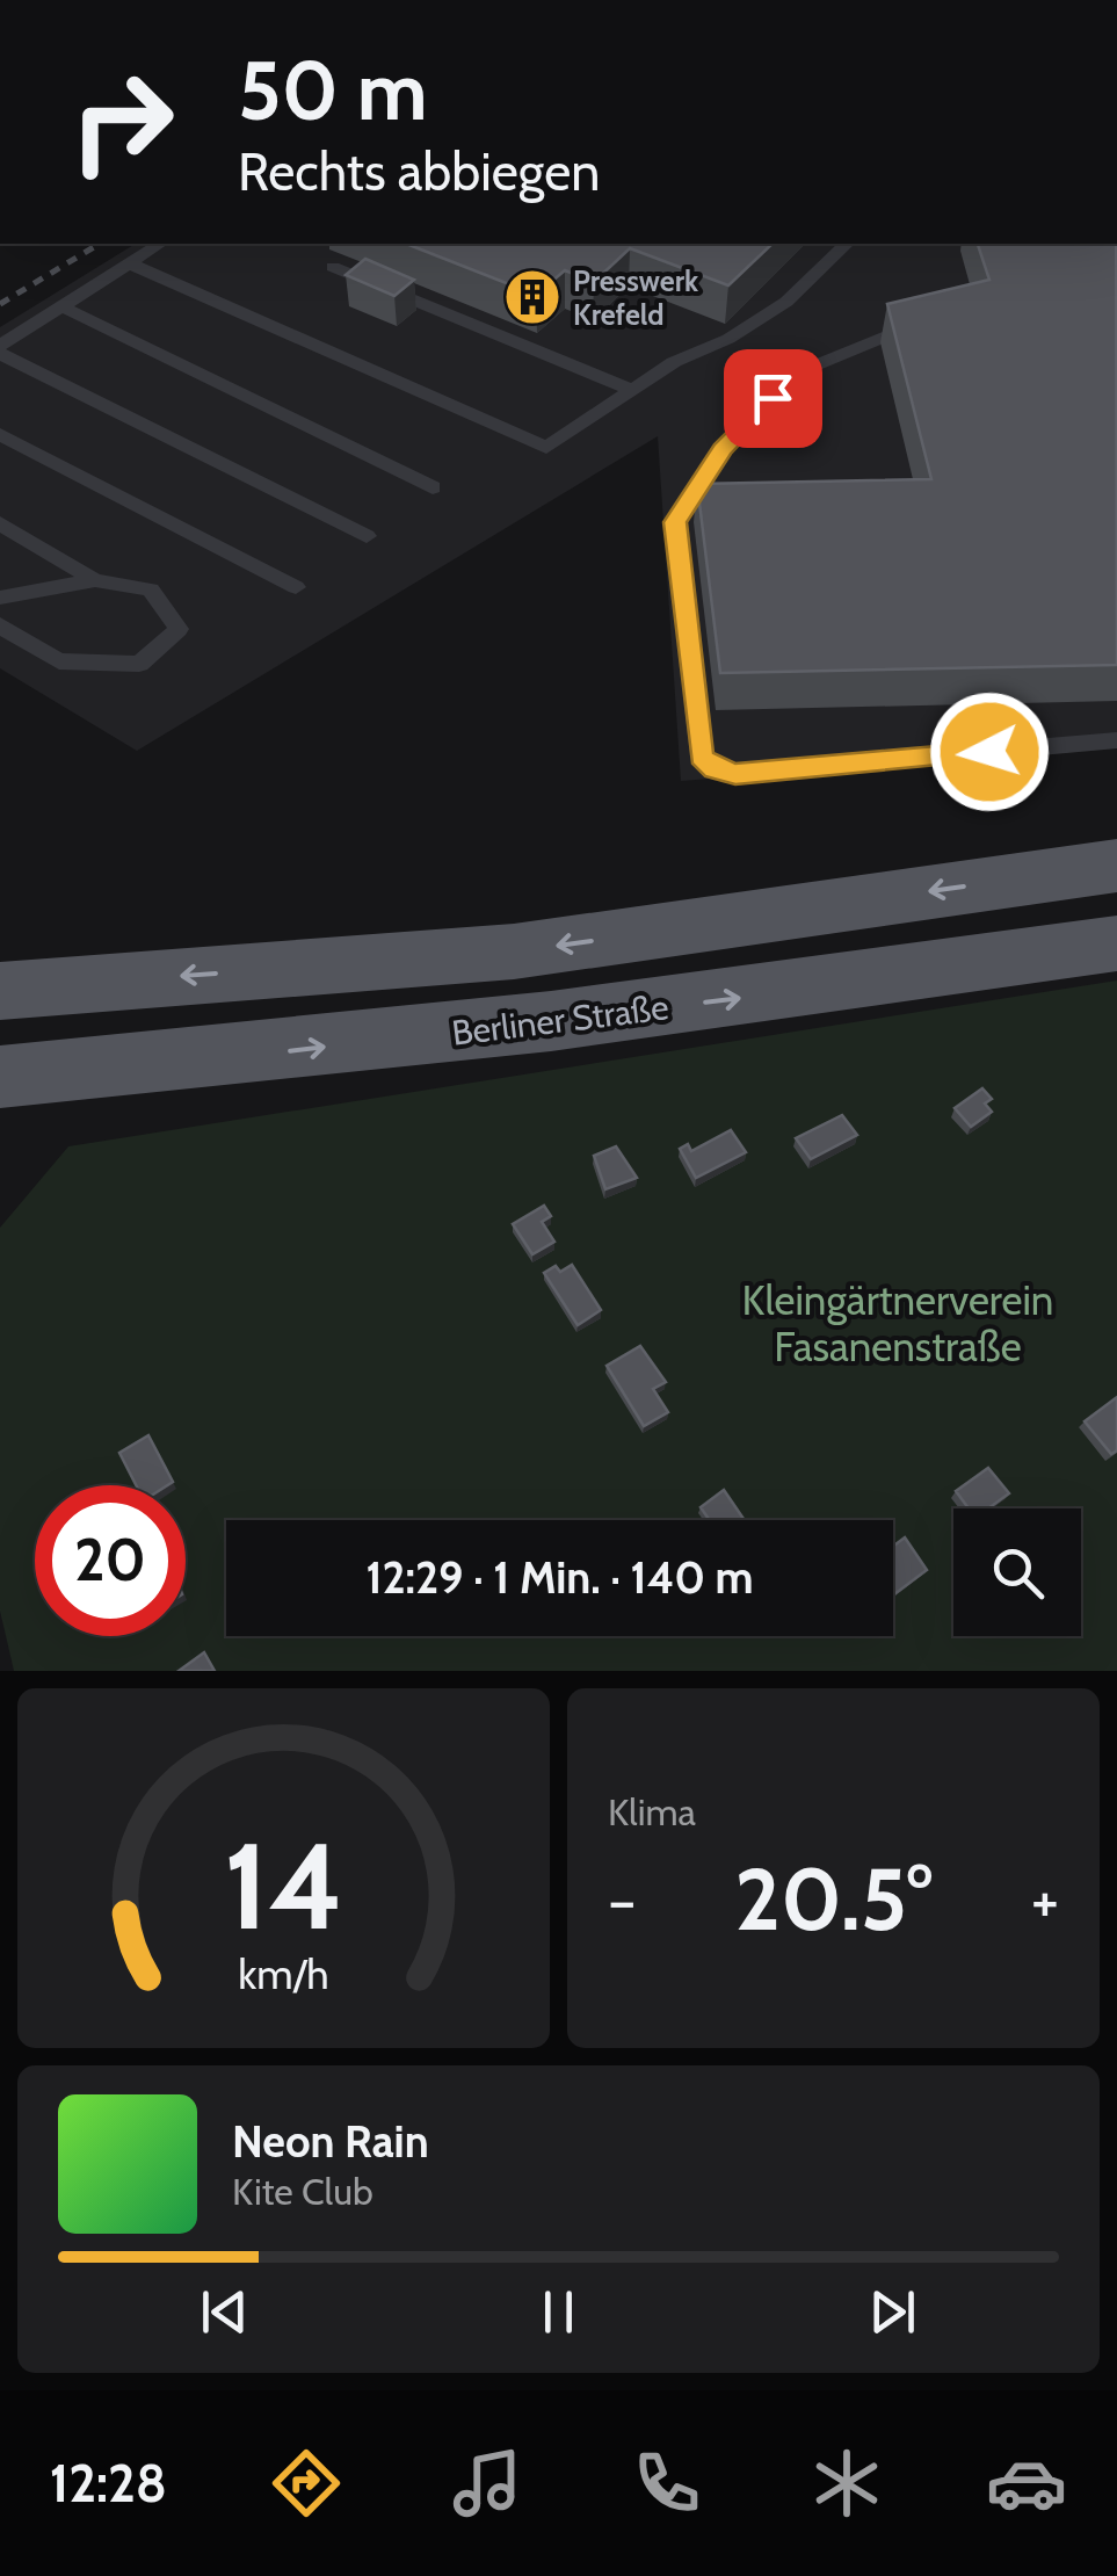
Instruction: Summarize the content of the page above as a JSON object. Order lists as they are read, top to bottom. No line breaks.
{"streets":{"main road":["Berliner Straße"]},"parks":["Kleingärtnerverein Fasanenstraße"],"places":{"building":["Presswerk Krefeld"]},"page":{"turn":["50 m","Rechts abbiegen"],"limit":"20","trip":"12:29 · 1 Min. · 140 m","tile":"Klima","heat":["−","20.5°","+"],"song":["Neon Rain","Kite Club"],"tabs":"12:28","gauge":["14","km/h"]}}
